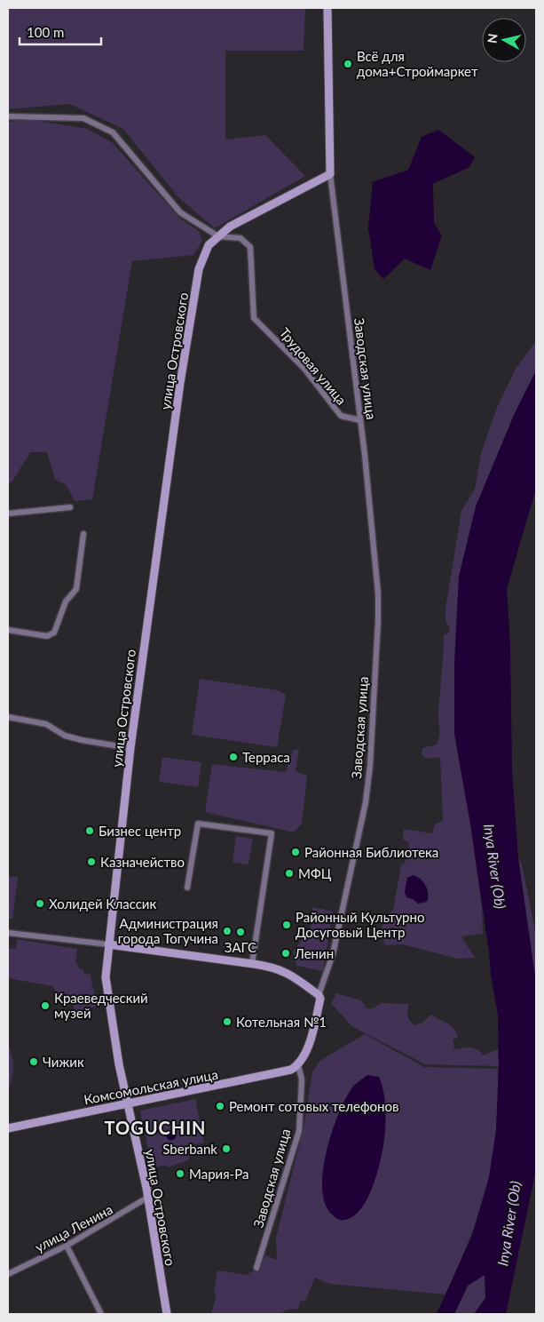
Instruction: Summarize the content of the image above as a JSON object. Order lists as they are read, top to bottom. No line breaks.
{"streets":{"street":["улица Островского","Трудовая улица","Заводская улица","Комсомольская улица","улица Ленина"]},"crossings":[["улица Островского","Трудовая улица"],["улица Островского","Заводская улица"],["улица Островского","Комсомольская улица"],["улица Островского","улица Ленина"],["Трудовая улица","Заводская улица"],["Заводская улица","Комсомольская улица"]],"districts":["TOGUCHIN"],"water":["Inya River (Ob)"],"places":["Всё для дома+Строймаркет","Терраса","Бизнес центр","Районная Библиотека","Казначейство","МФЦ","Холидей Классик","Районный Культурно Досуговый Центр","Администрация города Тогучина","ЗАГС","Ленин","Краеведческий музей","Котельная №1","Чижик","Ремонт сотовых телефонов","Sberbank","Мария-Ра"],"scale_bar":"100 m","north":"left"}
